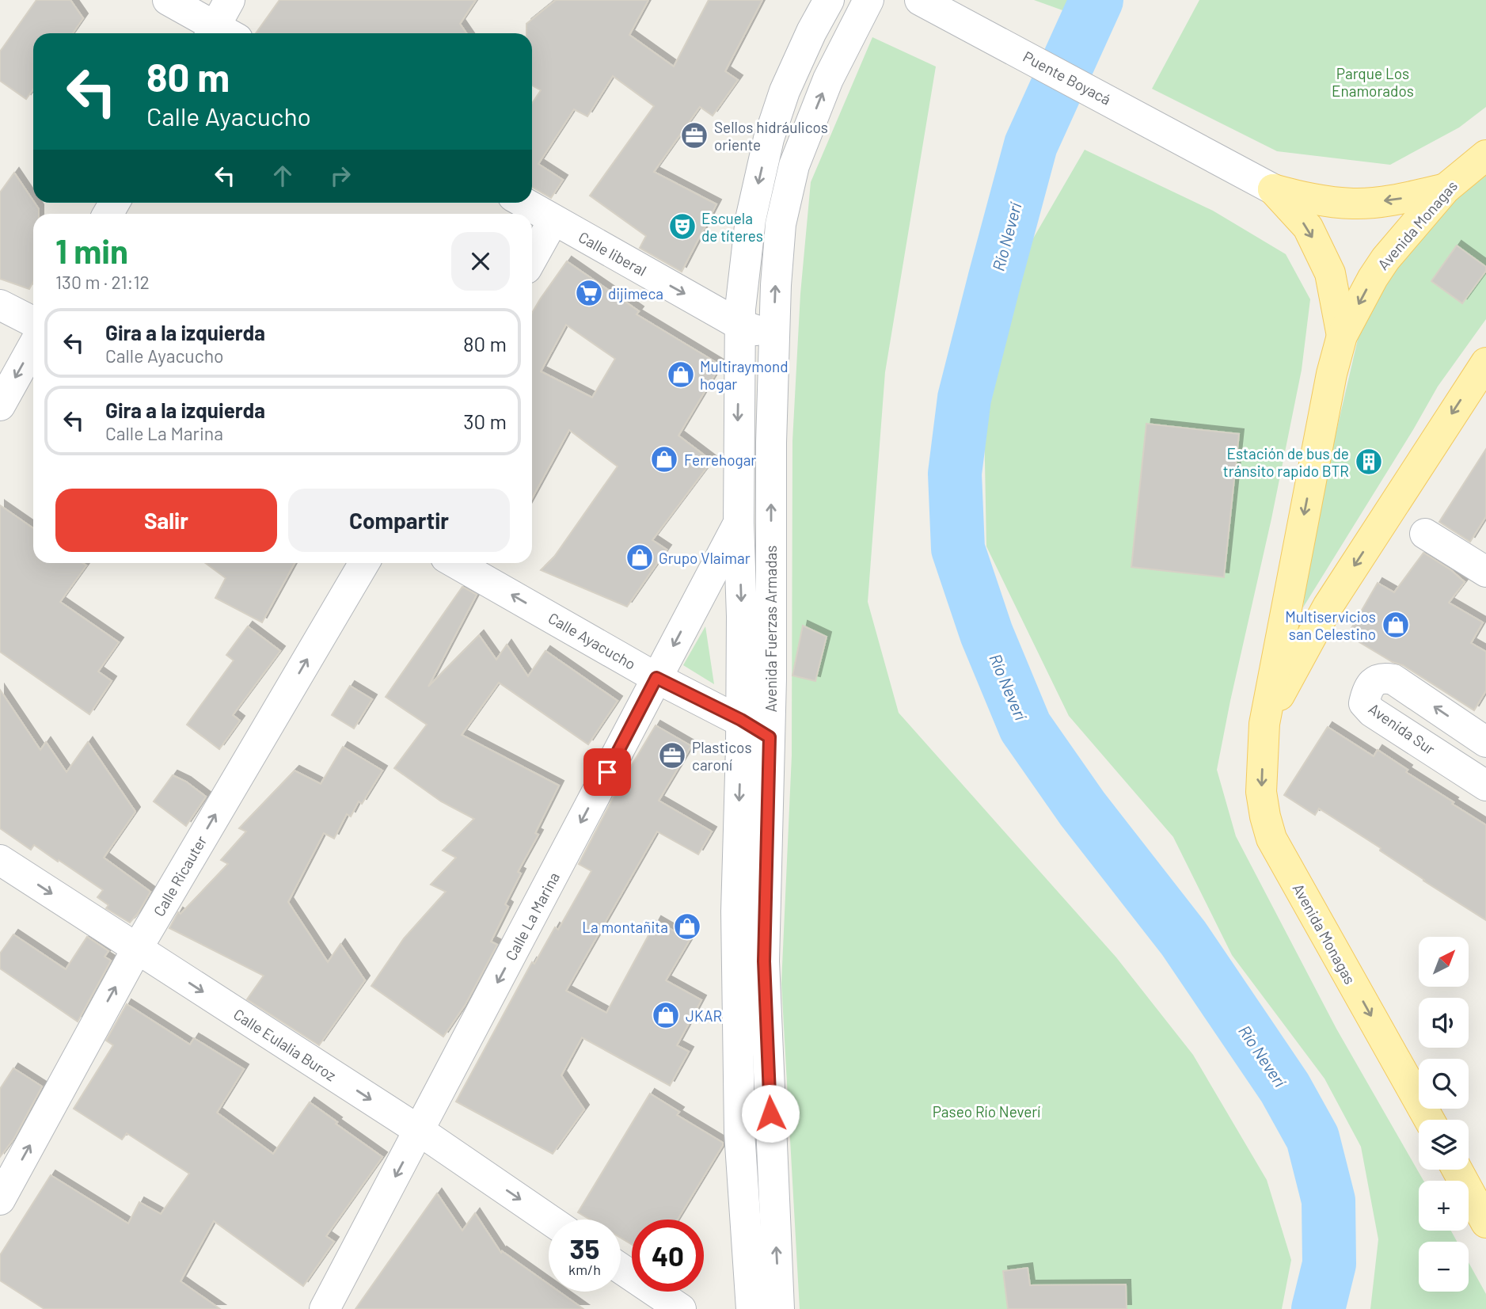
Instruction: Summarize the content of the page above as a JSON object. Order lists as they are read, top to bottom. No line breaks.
{"streets":{"main road":["Avenida Monagas"],"street":["Puente Boyacá","Calle liberal","Avenida Fuerzas Armadas","Calle Ayacucho","Avenida Sur","Calle Ricauter","Calle La Marina","Calle Eulalia Buroz"]},"crossings":[["Calle liberal","Avenida Fuerzas Armadas"],["Avenida Fuerzas Armadas","Calle Ayacucho"],["Avenida Fuerzas Armadas","Calle La Marina"],["Calle Ayacucho","Calle La Marina"],["Calle Ricauter","Calle Eulalia Buroz"],["Calle La Marina","Calle Eulalia Buroz"]],"one_way":["Avenida Monagas","Calle liberal","Calle Ayacucho","Calle Ricauter","Calle La Marina","Calle Eulalia Buroz"],"water":["Río Neverí"],"parks":["Parque Los Enamorados","Paseo Río Neverí"],"places":{"office":["Sellos hidráulicos oriente","Plasticos caroní"],"theatre":["Escuela de títeres"],"supermarket":["dijimeca"],"shop":["Multiraymond hogar","Ferrehogar","Grupo Vlaimar","Multiservicios san Celestino","La montañita","JKAR"],"building":["Estación de bus de tránsito rapido BTR"]},"north":"top right","page":{"turn":["80 m","Calle Ayacucho"],"heading":["1 min","130 m · 21:12"],"list":[{"name":"Gira a la izquierda","note":"Calle Ayacucho","value":"80 m"},{"name":"Gira a la izquierda","note":"Calle La Marina","value":"30 m"}],"buttons":["Salir","Compartir"],"map_buttons":["+","−"],"speed":"35 km/h","limit":"40"}}
